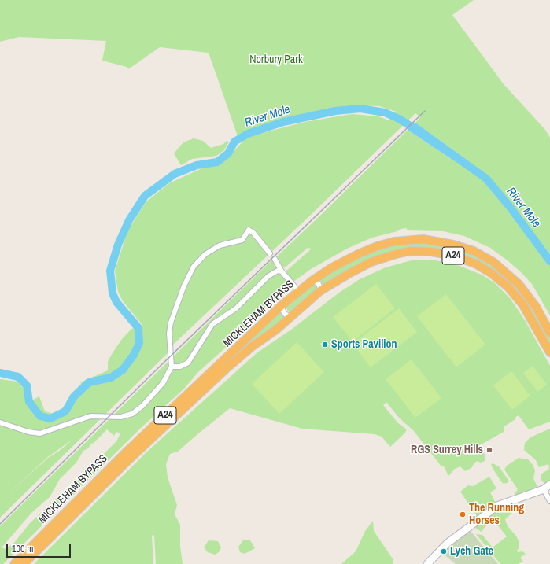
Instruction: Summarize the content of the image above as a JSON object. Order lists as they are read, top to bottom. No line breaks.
{"streets":{"highway":["A24","MICKLEHAM BYPASS"]},"water":["River Mole"],"parks":["Norbury Park"],"places":["Sports Pavilion","RGS Surrey Hills","The Running Horses","Lych Gate"],"scale_bar":"100 m"}
